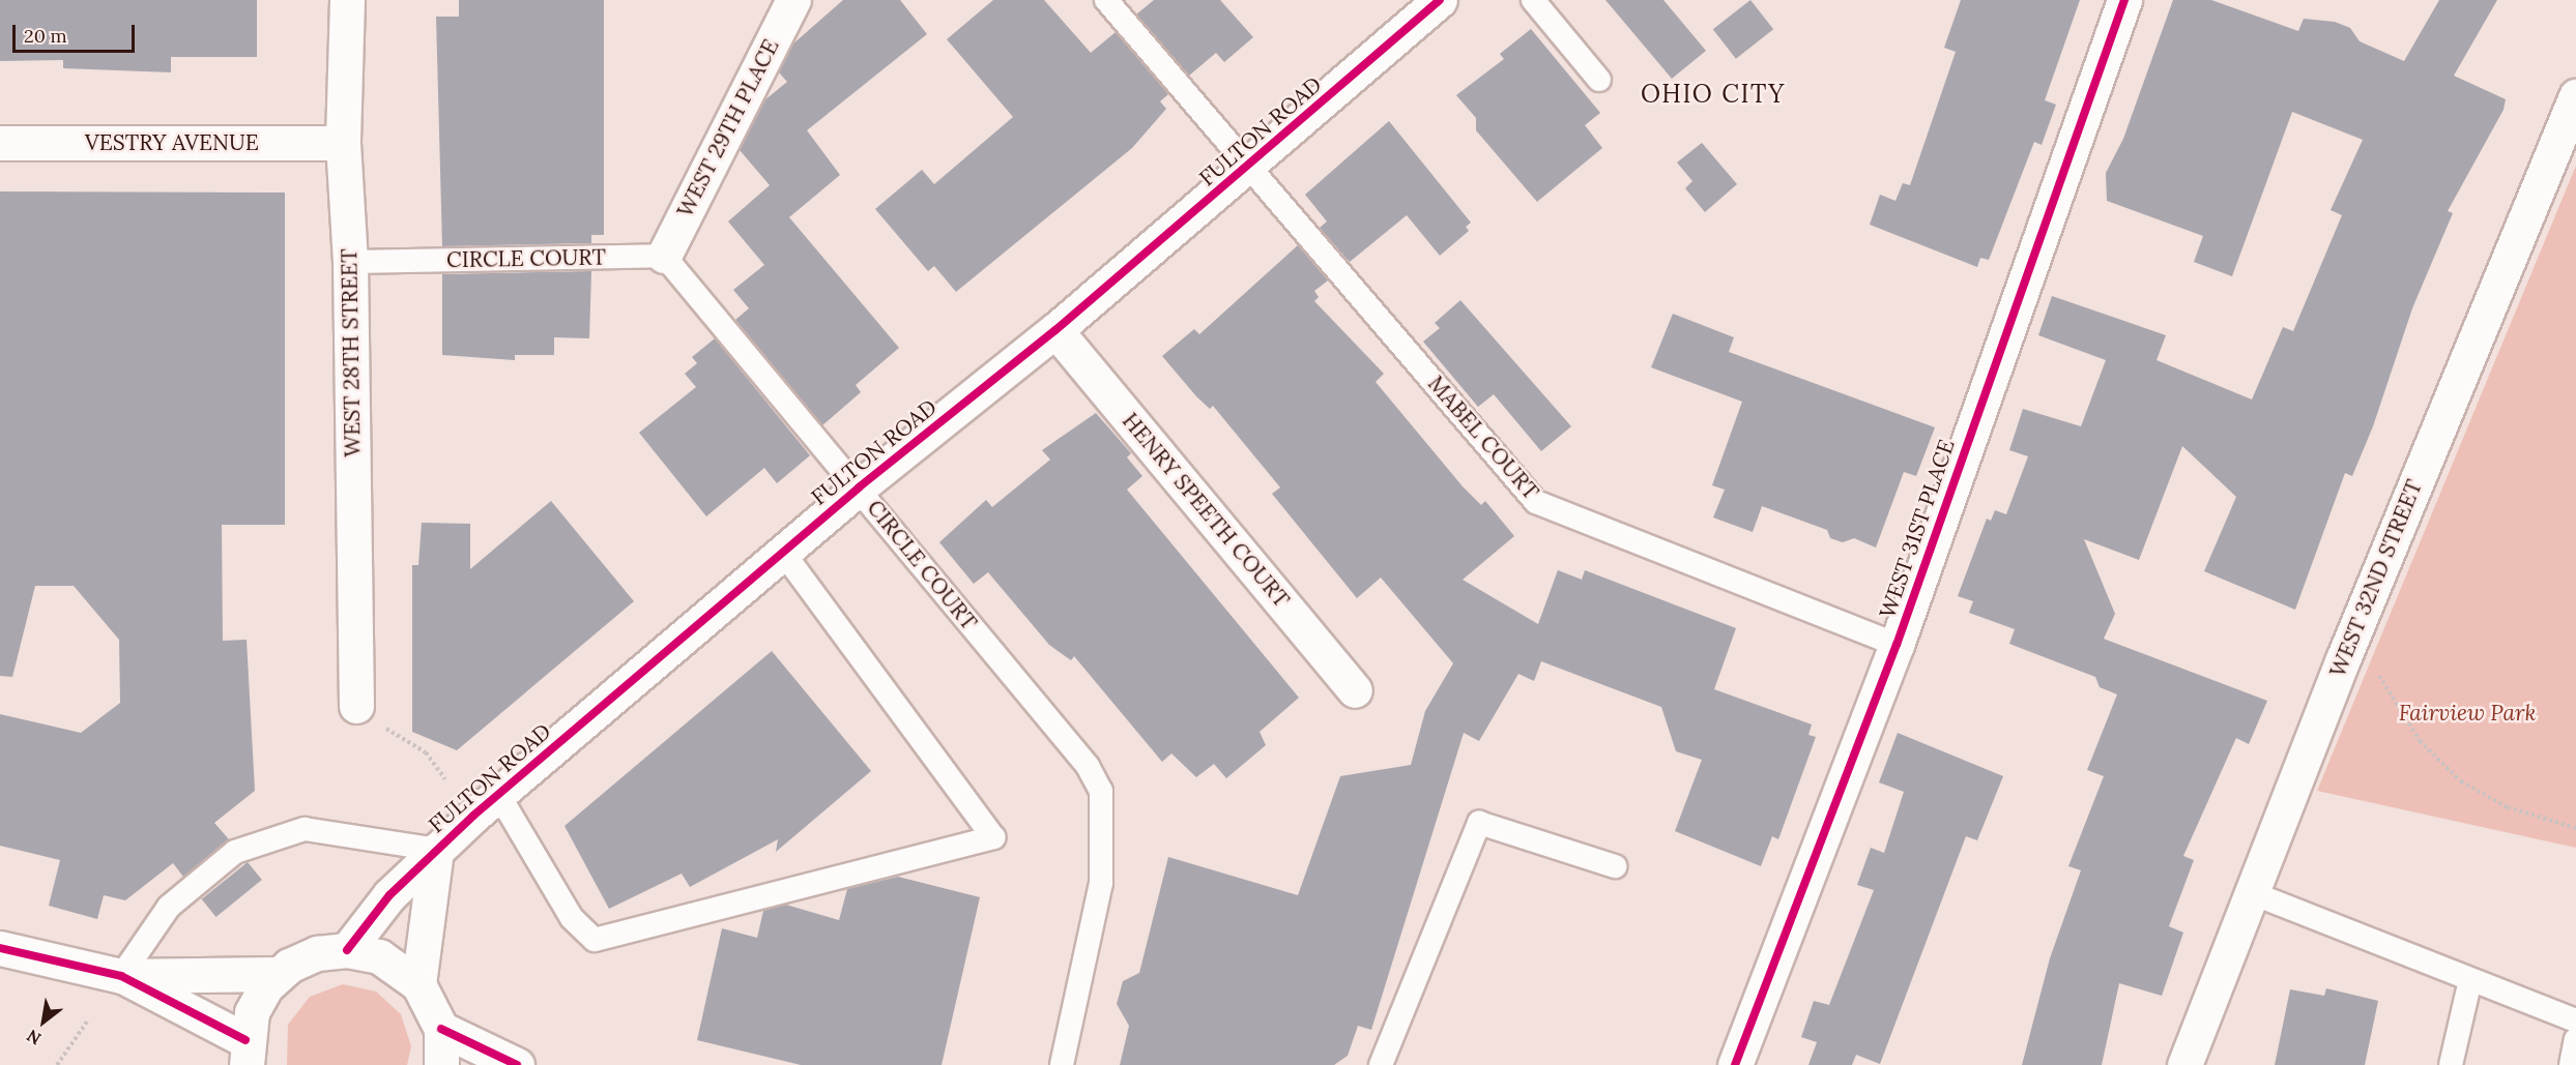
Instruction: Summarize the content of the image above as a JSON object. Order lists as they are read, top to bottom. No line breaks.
{"streets":{"street":["WEST 29TH PLACE","FULTON ROAD","VESTRY AVENUE","WEST 28TH STREET","HENRY SPEETH COURT","WEST 31ST PLACE","WEST 32ND STREET"],"lane":["CIRCLE COURT","MABEL COURT"]},"crossings":[["WEST 29TH PLACE","CIRCLE COURT"],["FULTON ROAD","CIRCLE COURT"],["FULTON ROAD","MABEL COURT"],["FULTON ROAD","HENRY SPEETH COURT"],["VESTRY AVENUE","WEST 28TH STREET"],["CIRCLE COURT","WEST 28TH STREET"],["MABEL COURT","WEST 31ST PLACE"]],"districts":["OHIO CITY"],"parks":["Fairview Park"],"scale_bar":"20 m","north":"bottom left"}
